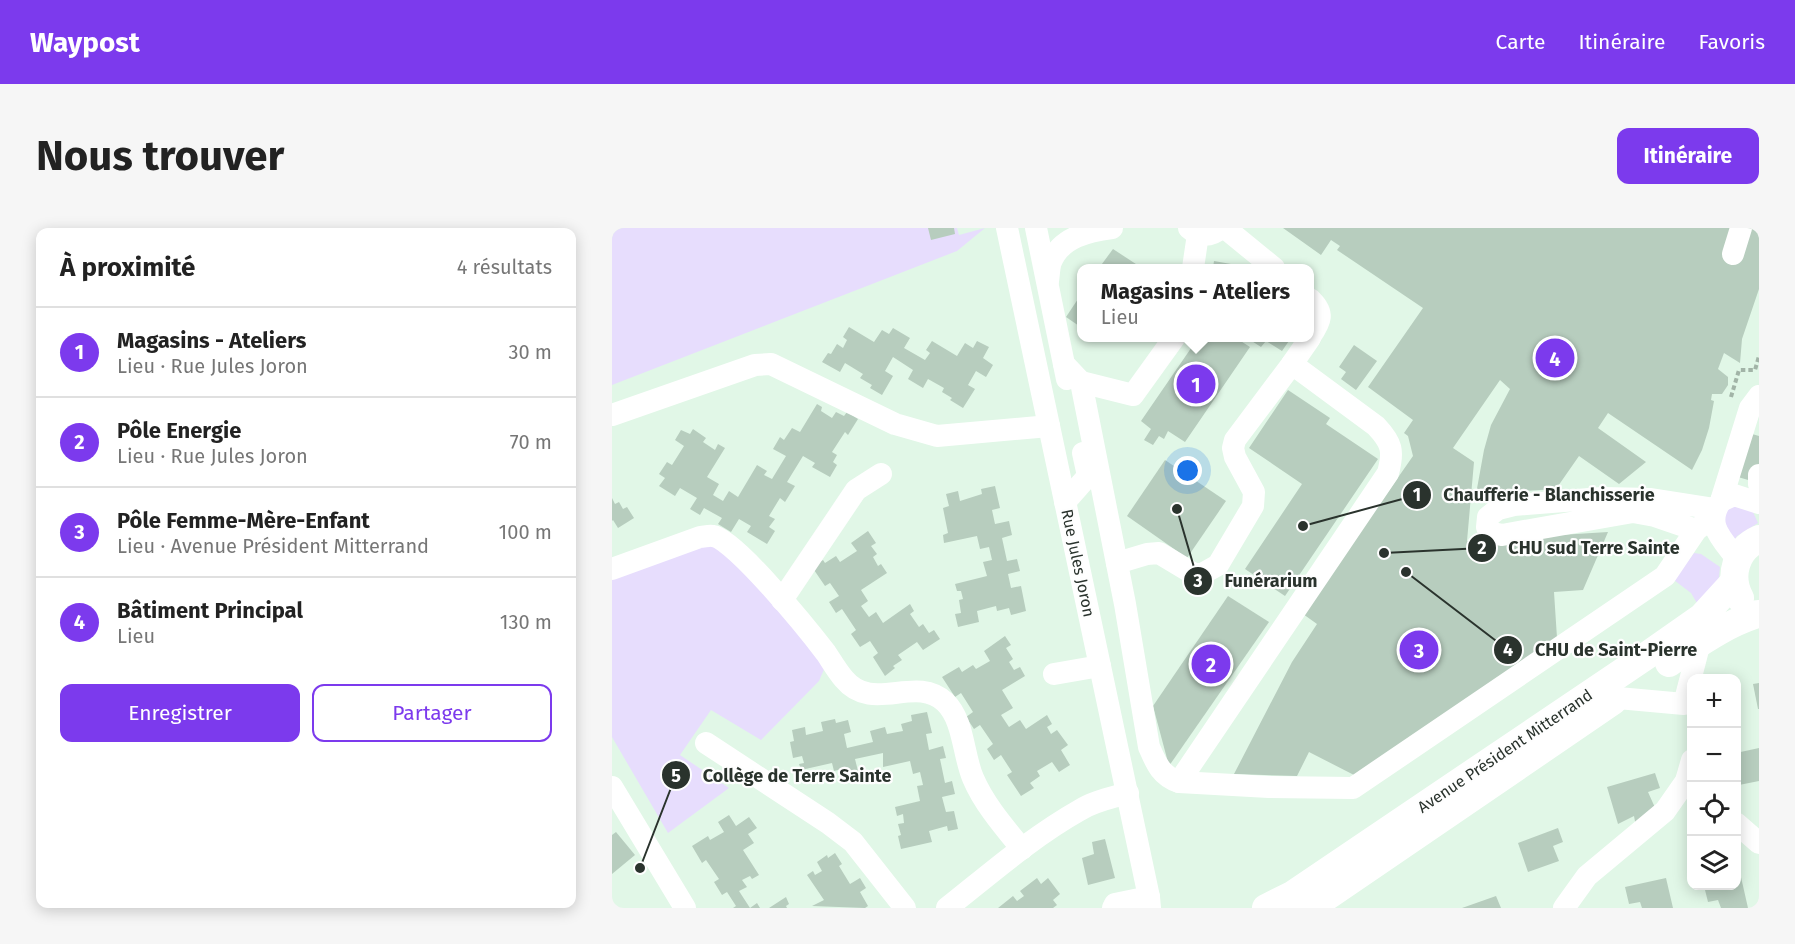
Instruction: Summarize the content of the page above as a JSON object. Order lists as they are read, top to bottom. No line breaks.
{"streets":{"main road":["Avenue Président Mitterrand"],"street":["Rue Jules Joron"]},"places":["Funérarium","Chaufferie - Blanchisserie","CHU sud Terre Sainte","CHU de Saint-Pierre","Collège de Terre Sainte"],"page":{"header":"Waypost","nav":["Carte","Itinéraire","Favoris"],"buttons":["Itinéraire",["Enregistrer","Partager"]],"title":"Nous trouver","heading":["À proximité","4 résultats"],"popup":["Magasins - Ateliers","Lieu"],"list":[{"mark":"1","name":"Magasins - Ateliers","note":"Lieu · Rue Jules Joron","value":"30 m"},{"mark":"2","name":"Pôle Energie","note":"Lieu · Rue Jules Joron","value":"70 m"},{"mark":"3","name":"Pôle Femme-Mère-Enfant","note":"Lieu · Avenue Président Mitterrand","value":"100 m"},{"mark":"4","name":"Bâtiment Principal","note":"Lieu","value":"130 m"}],"pins":["4","1","3","2"],"map_buttons":["+","−"]}}
